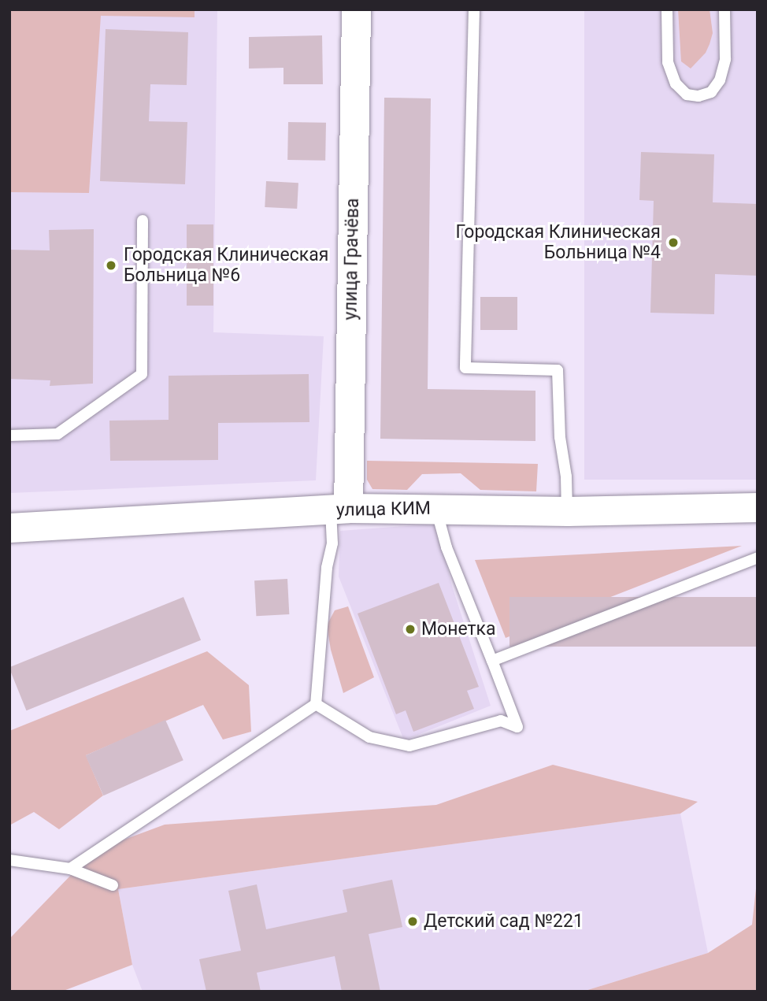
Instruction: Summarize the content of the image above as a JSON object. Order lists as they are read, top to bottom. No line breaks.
{"streets":{"street":["улица Грачёва","улица КИМ"]},"crossings":[["улица Грачёва","улица КИМ"]],"places":["Городская Клиническая Больница №4","Городская Клиническая Больница №6","Монетка","Детский сад №221"]}
